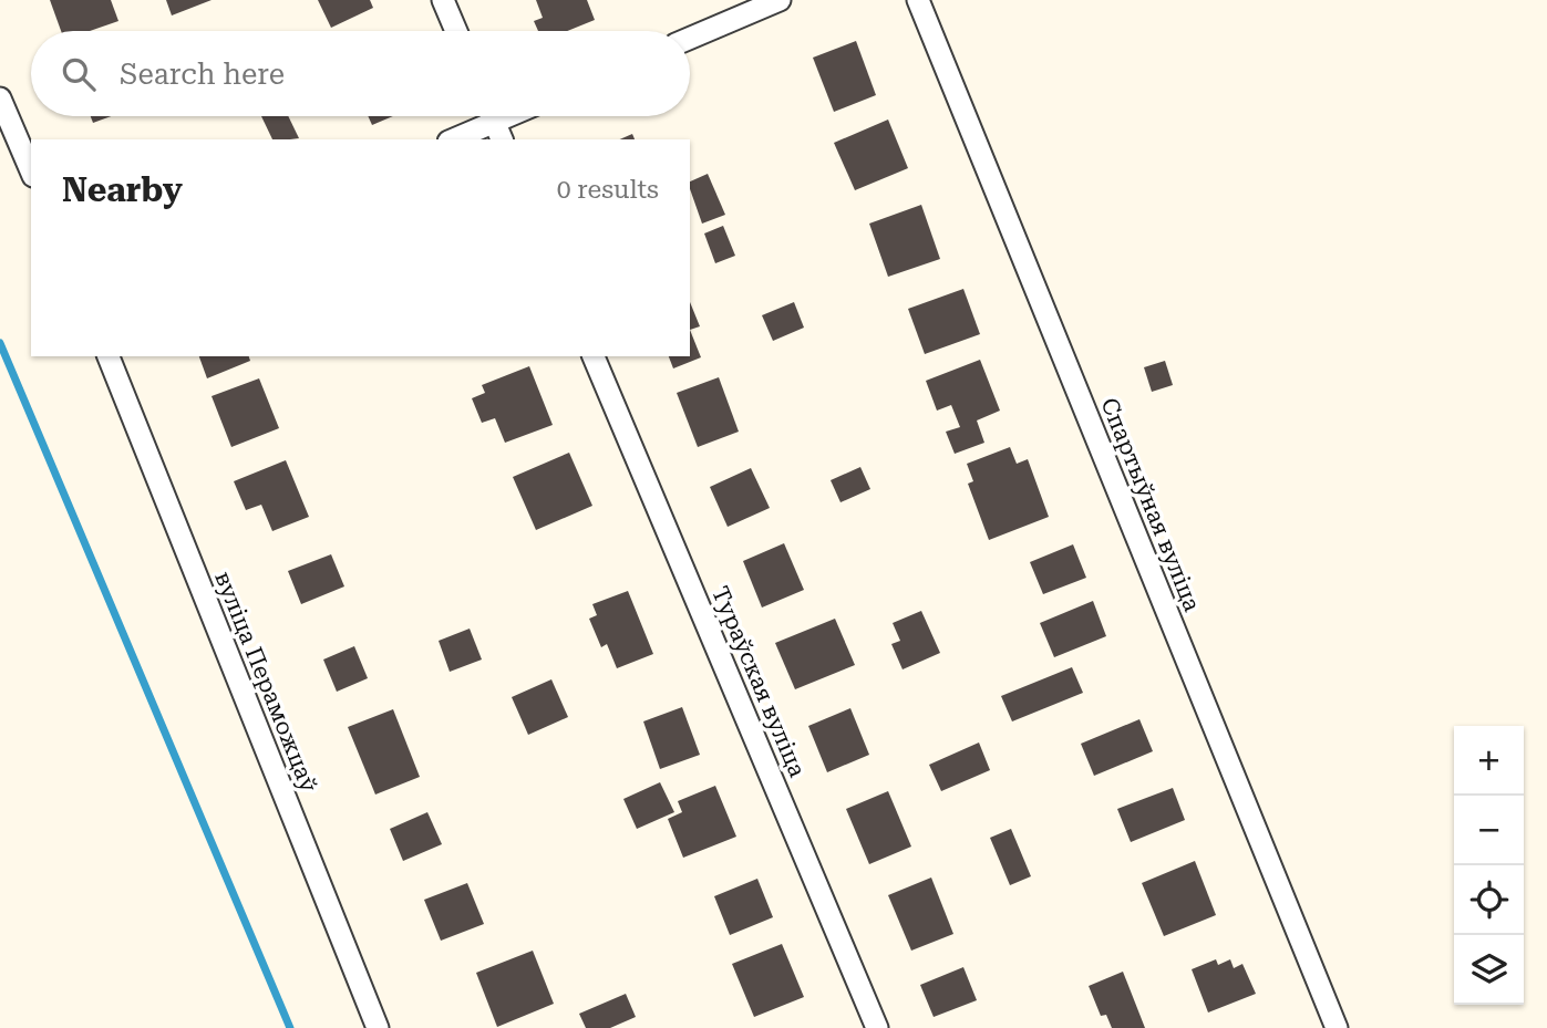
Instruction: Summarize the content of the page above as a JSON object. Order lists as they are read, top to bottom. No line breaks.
{"streets":{"street":["Спартыўная вуліца","вуліца Пераможцаў","Тураўская вуліца"]},"page":{"search":"Search here","heading":["Nearby","0 results"],"map_buttons":["+","−"]}}
